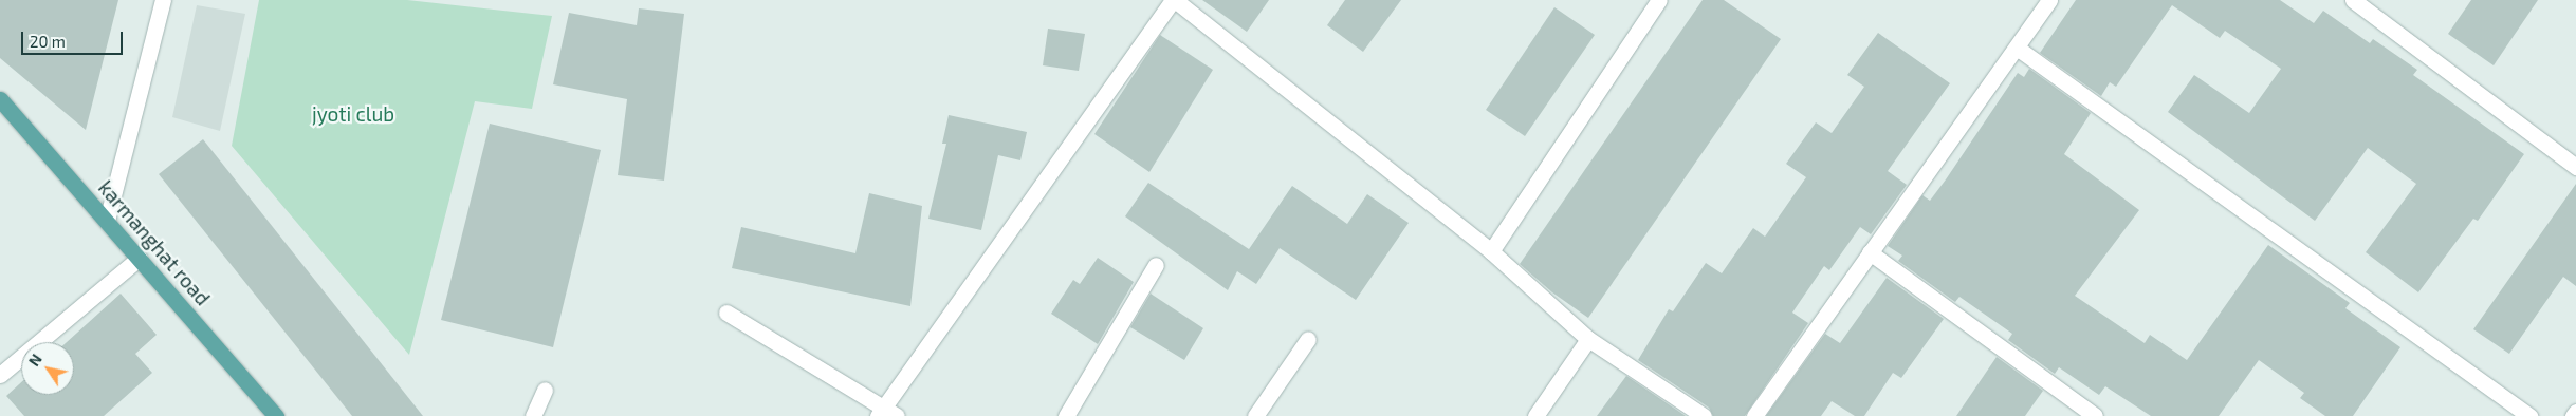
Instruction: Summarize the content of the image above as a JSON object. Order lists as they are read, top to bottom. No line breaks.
{"streets":{"main road":["karmanghat road"]},"parks":["jyoti club"],"scale_bar":"20 m","north":"top left"}
